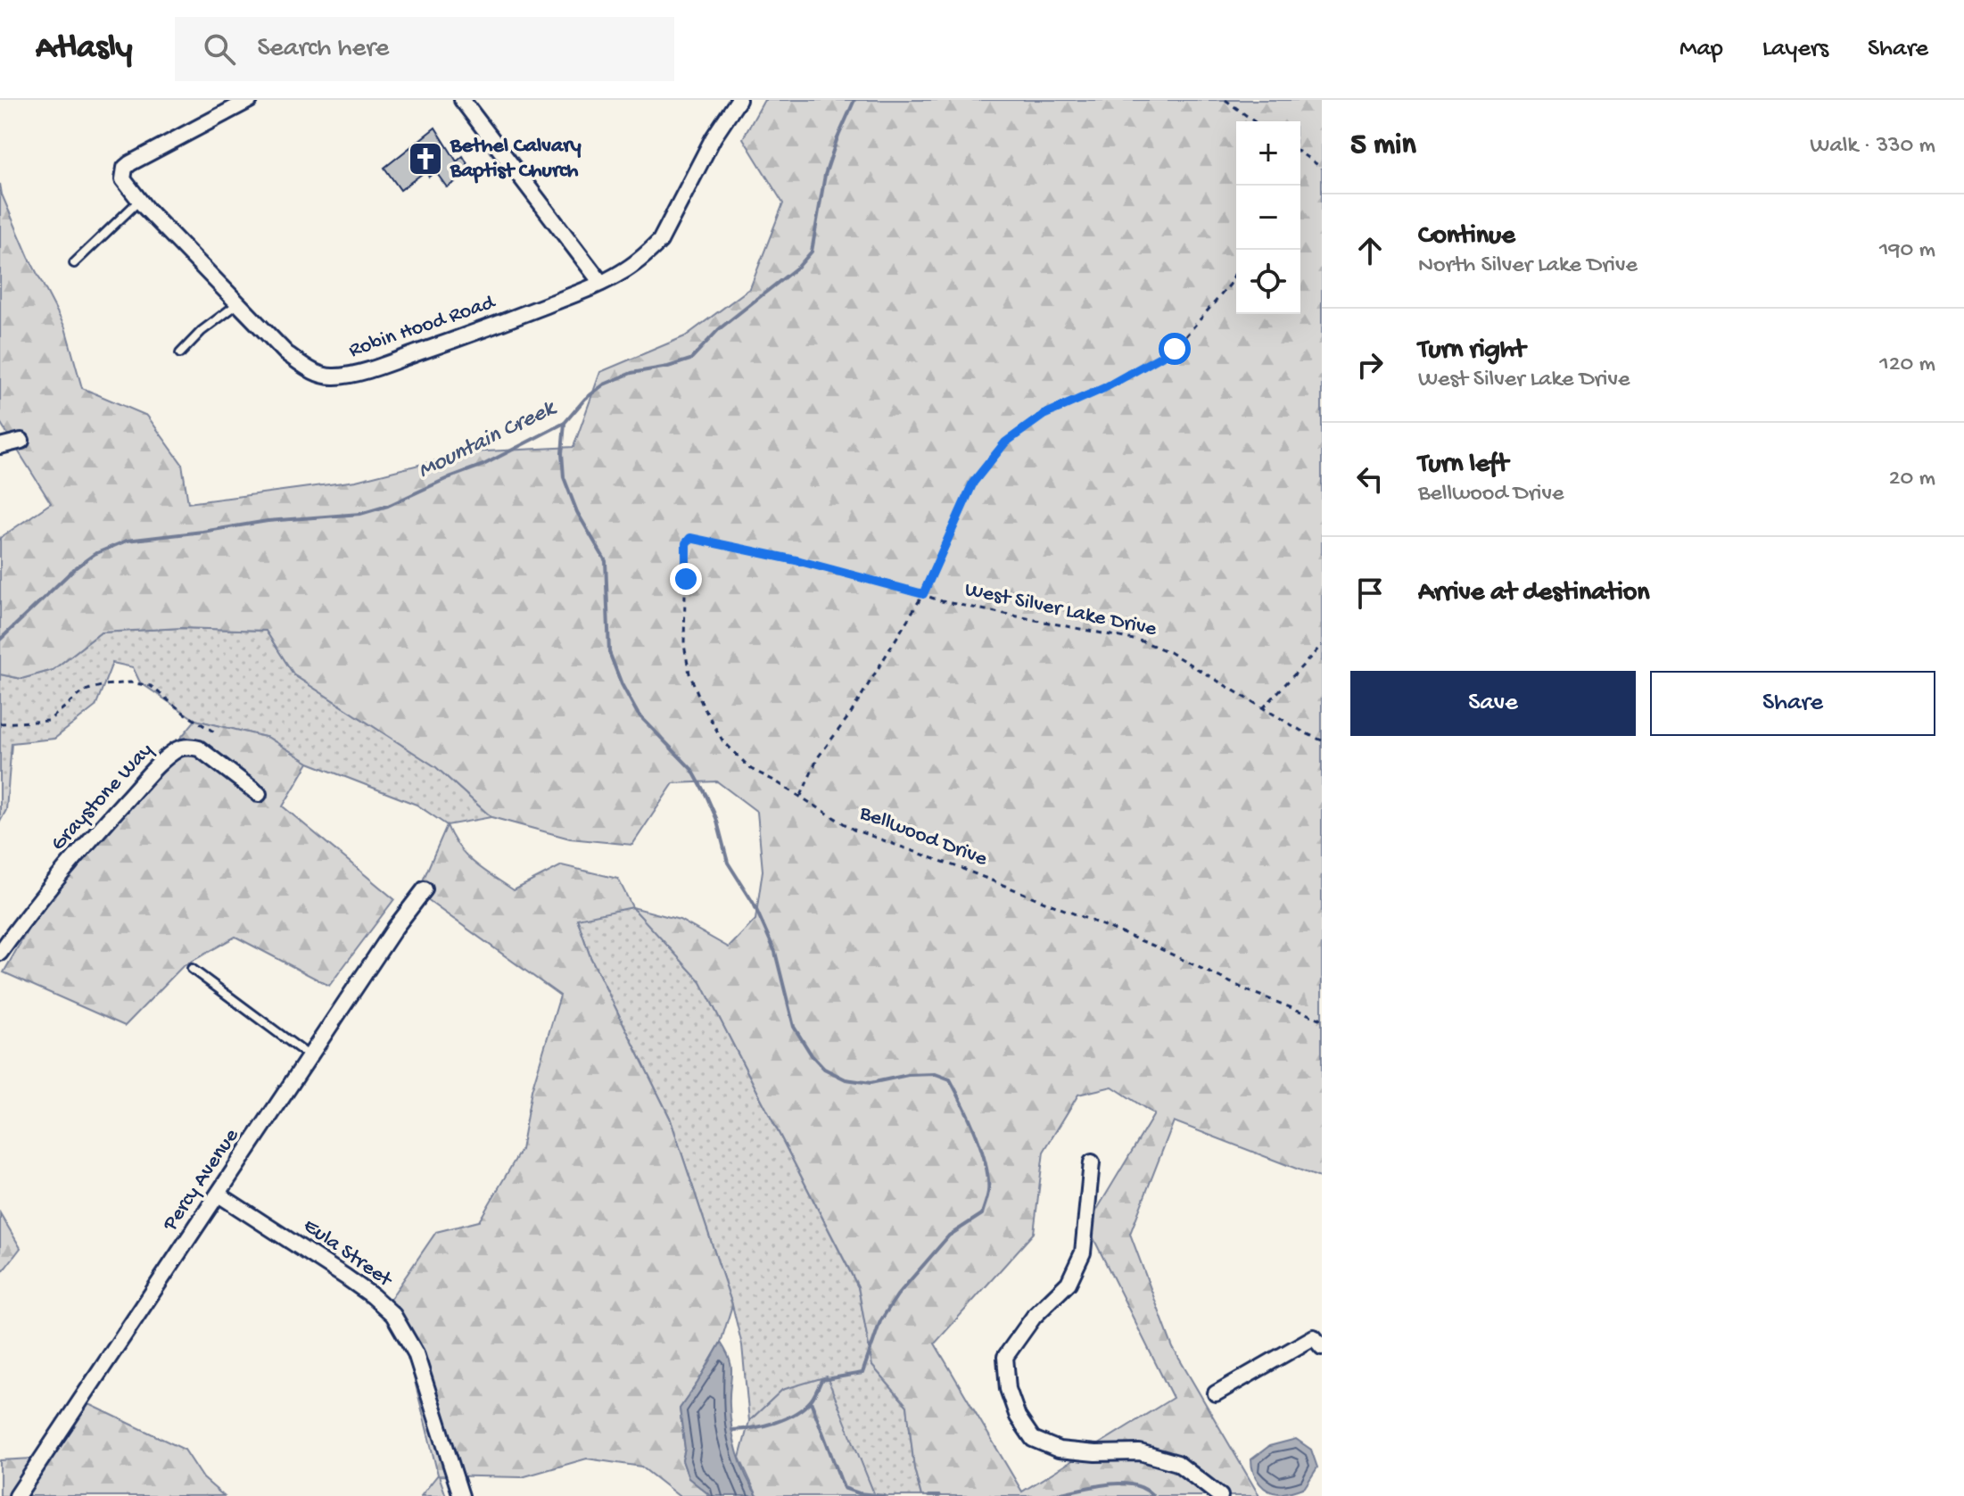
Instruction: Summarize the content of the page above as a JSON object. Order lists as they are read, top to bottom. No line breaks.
{"streets":{"street":["Robin Hood Road","Graystone Way","Percy Avenue","Eula Street"],"path":["West Silver Lake Drive","Bellwood Drive"]},"crossings":[["West Silver Lake Drive","Bellwood Drive"],["Percy Avenue","Eula Street"]],"water":["Mountain Creek"],"places":{"church":["Bethel Calvary Baptist Church"]},"page":{"header":"Atlasly","search":"Search here","nav":["Map","Layers","Share"],"heading":["5 min","Walk · 330 m"],"map_buttons":["+","−"],"list":[["Continue","North Silver Lake Drive","190 m"],["Turn right","West Silver Lake Drive","120 m"],["Turn left","Bellwood Drive","20 m"],"Arrive at destination"],"buttons":["Save","Share"]}}
